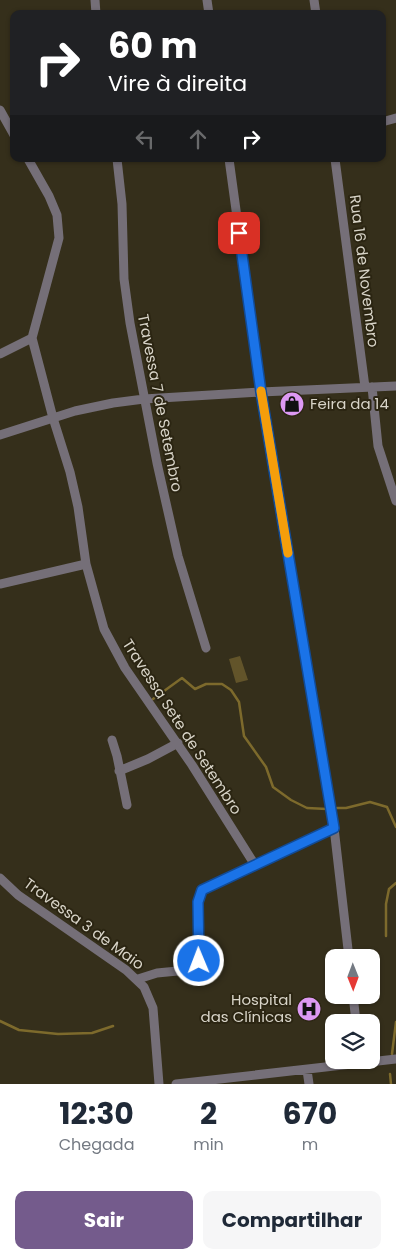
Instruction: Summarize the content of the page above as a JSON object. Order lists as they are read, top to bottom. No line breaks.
{"streets":{"street":["Rua 16 de Novembro","Travessa 7 de Setembro","Travessa Sete de Setembro","Travessa 3 de Maio"]},"places":{"shop":["Feira da 14"],"hospital":["Hospital das Clínicas"]},"north":"bottom","page":{"turn":["60 m","Vire à direita"],"eta":["12:30","Chegada","2","min","670","m"],"buttons":["Sair","Compartilhar"]}}
